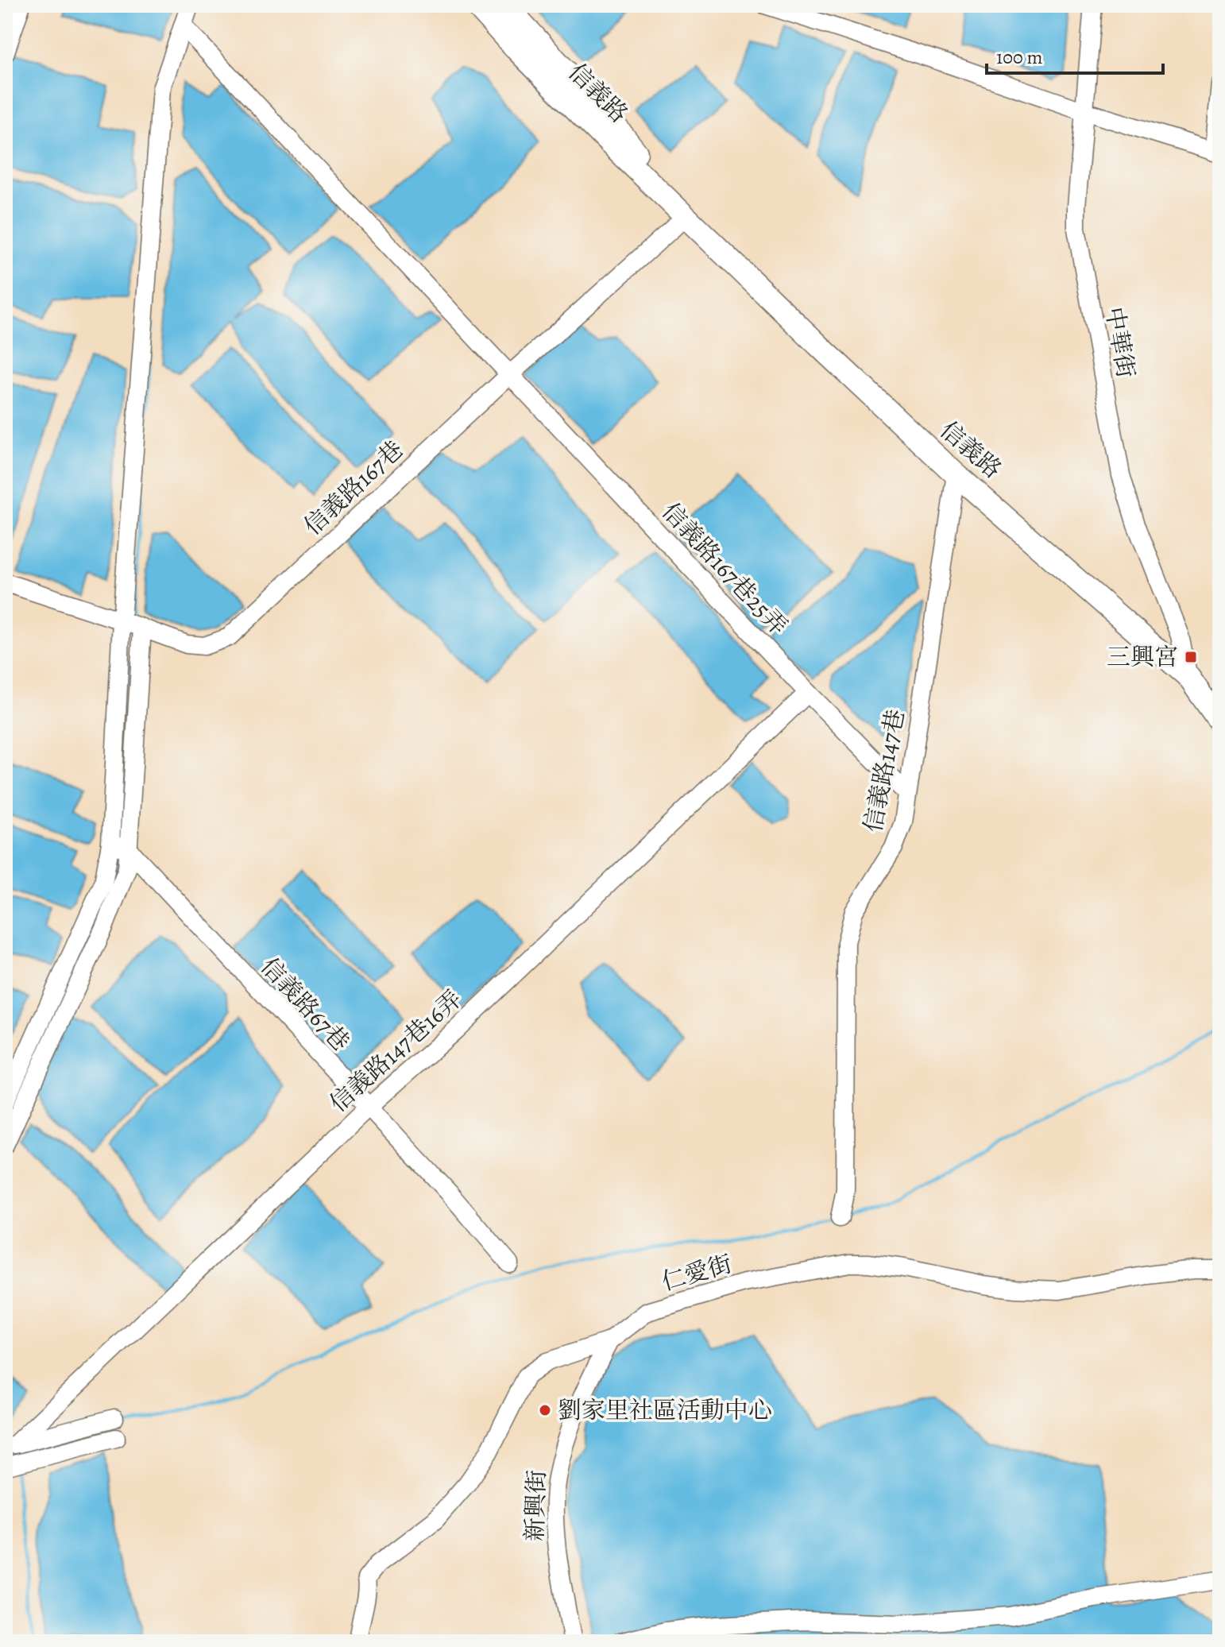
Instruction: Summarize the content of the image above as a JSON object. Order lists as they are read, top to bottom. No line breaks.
{"streets":{"main road":["信義路"],"street":["中華街","信義路167巷","信義路167巷25弄","信義路147巷","信義路67巷","信義路147巷16弄","仁愛街","新興街"]},"crossings":[["信義路","中華街"],["信義路","信義路167巷"],["信義路","信義路147巷"],["信義路167巷","信義路167巷25弄"],["信義路167巷25弄","信義路147巷"],["信義路167巷25弄","信義路147巷16弄"],["信義路67巷","信義路147巷16弄"],["仁愛街","新興街"]],"places":{"transit":["三興宮"],"other":["劉家里社區活動中心"]},"scale_bar":"100 m"}
